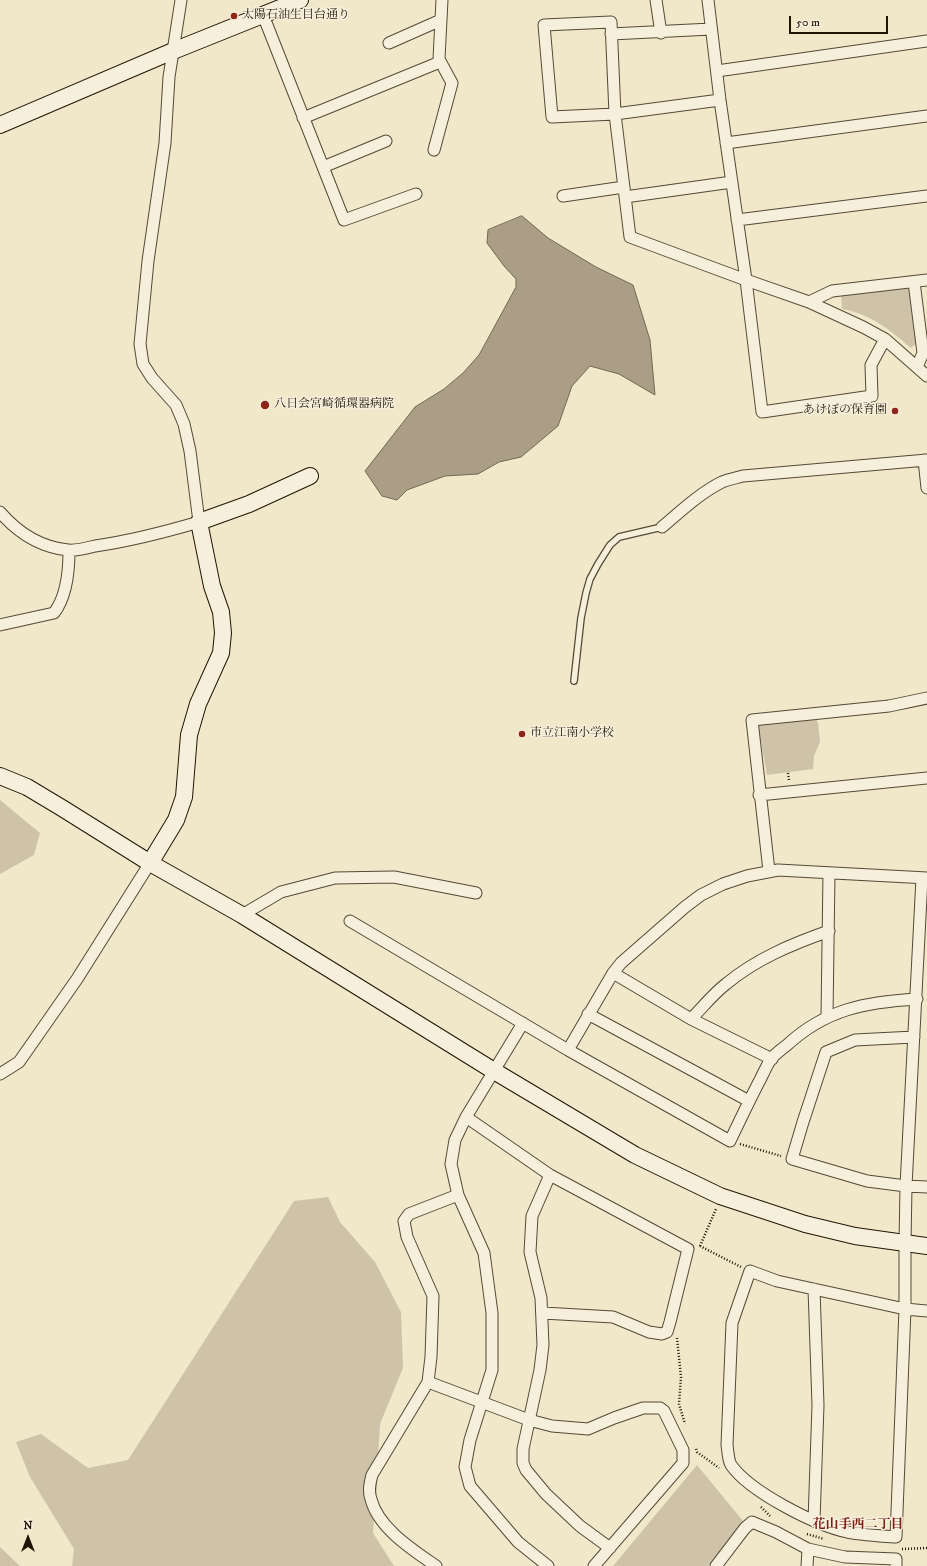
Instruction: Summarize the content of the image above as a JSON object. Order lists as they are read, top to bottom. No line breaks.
{"districts":["花山手西二丁目"],"places":["太陽石油生目台通り","八日会宮崎循環器病院","あけぼの保育園","市立江南小学校"],"scale_bar":"50 m","north":"top"}
